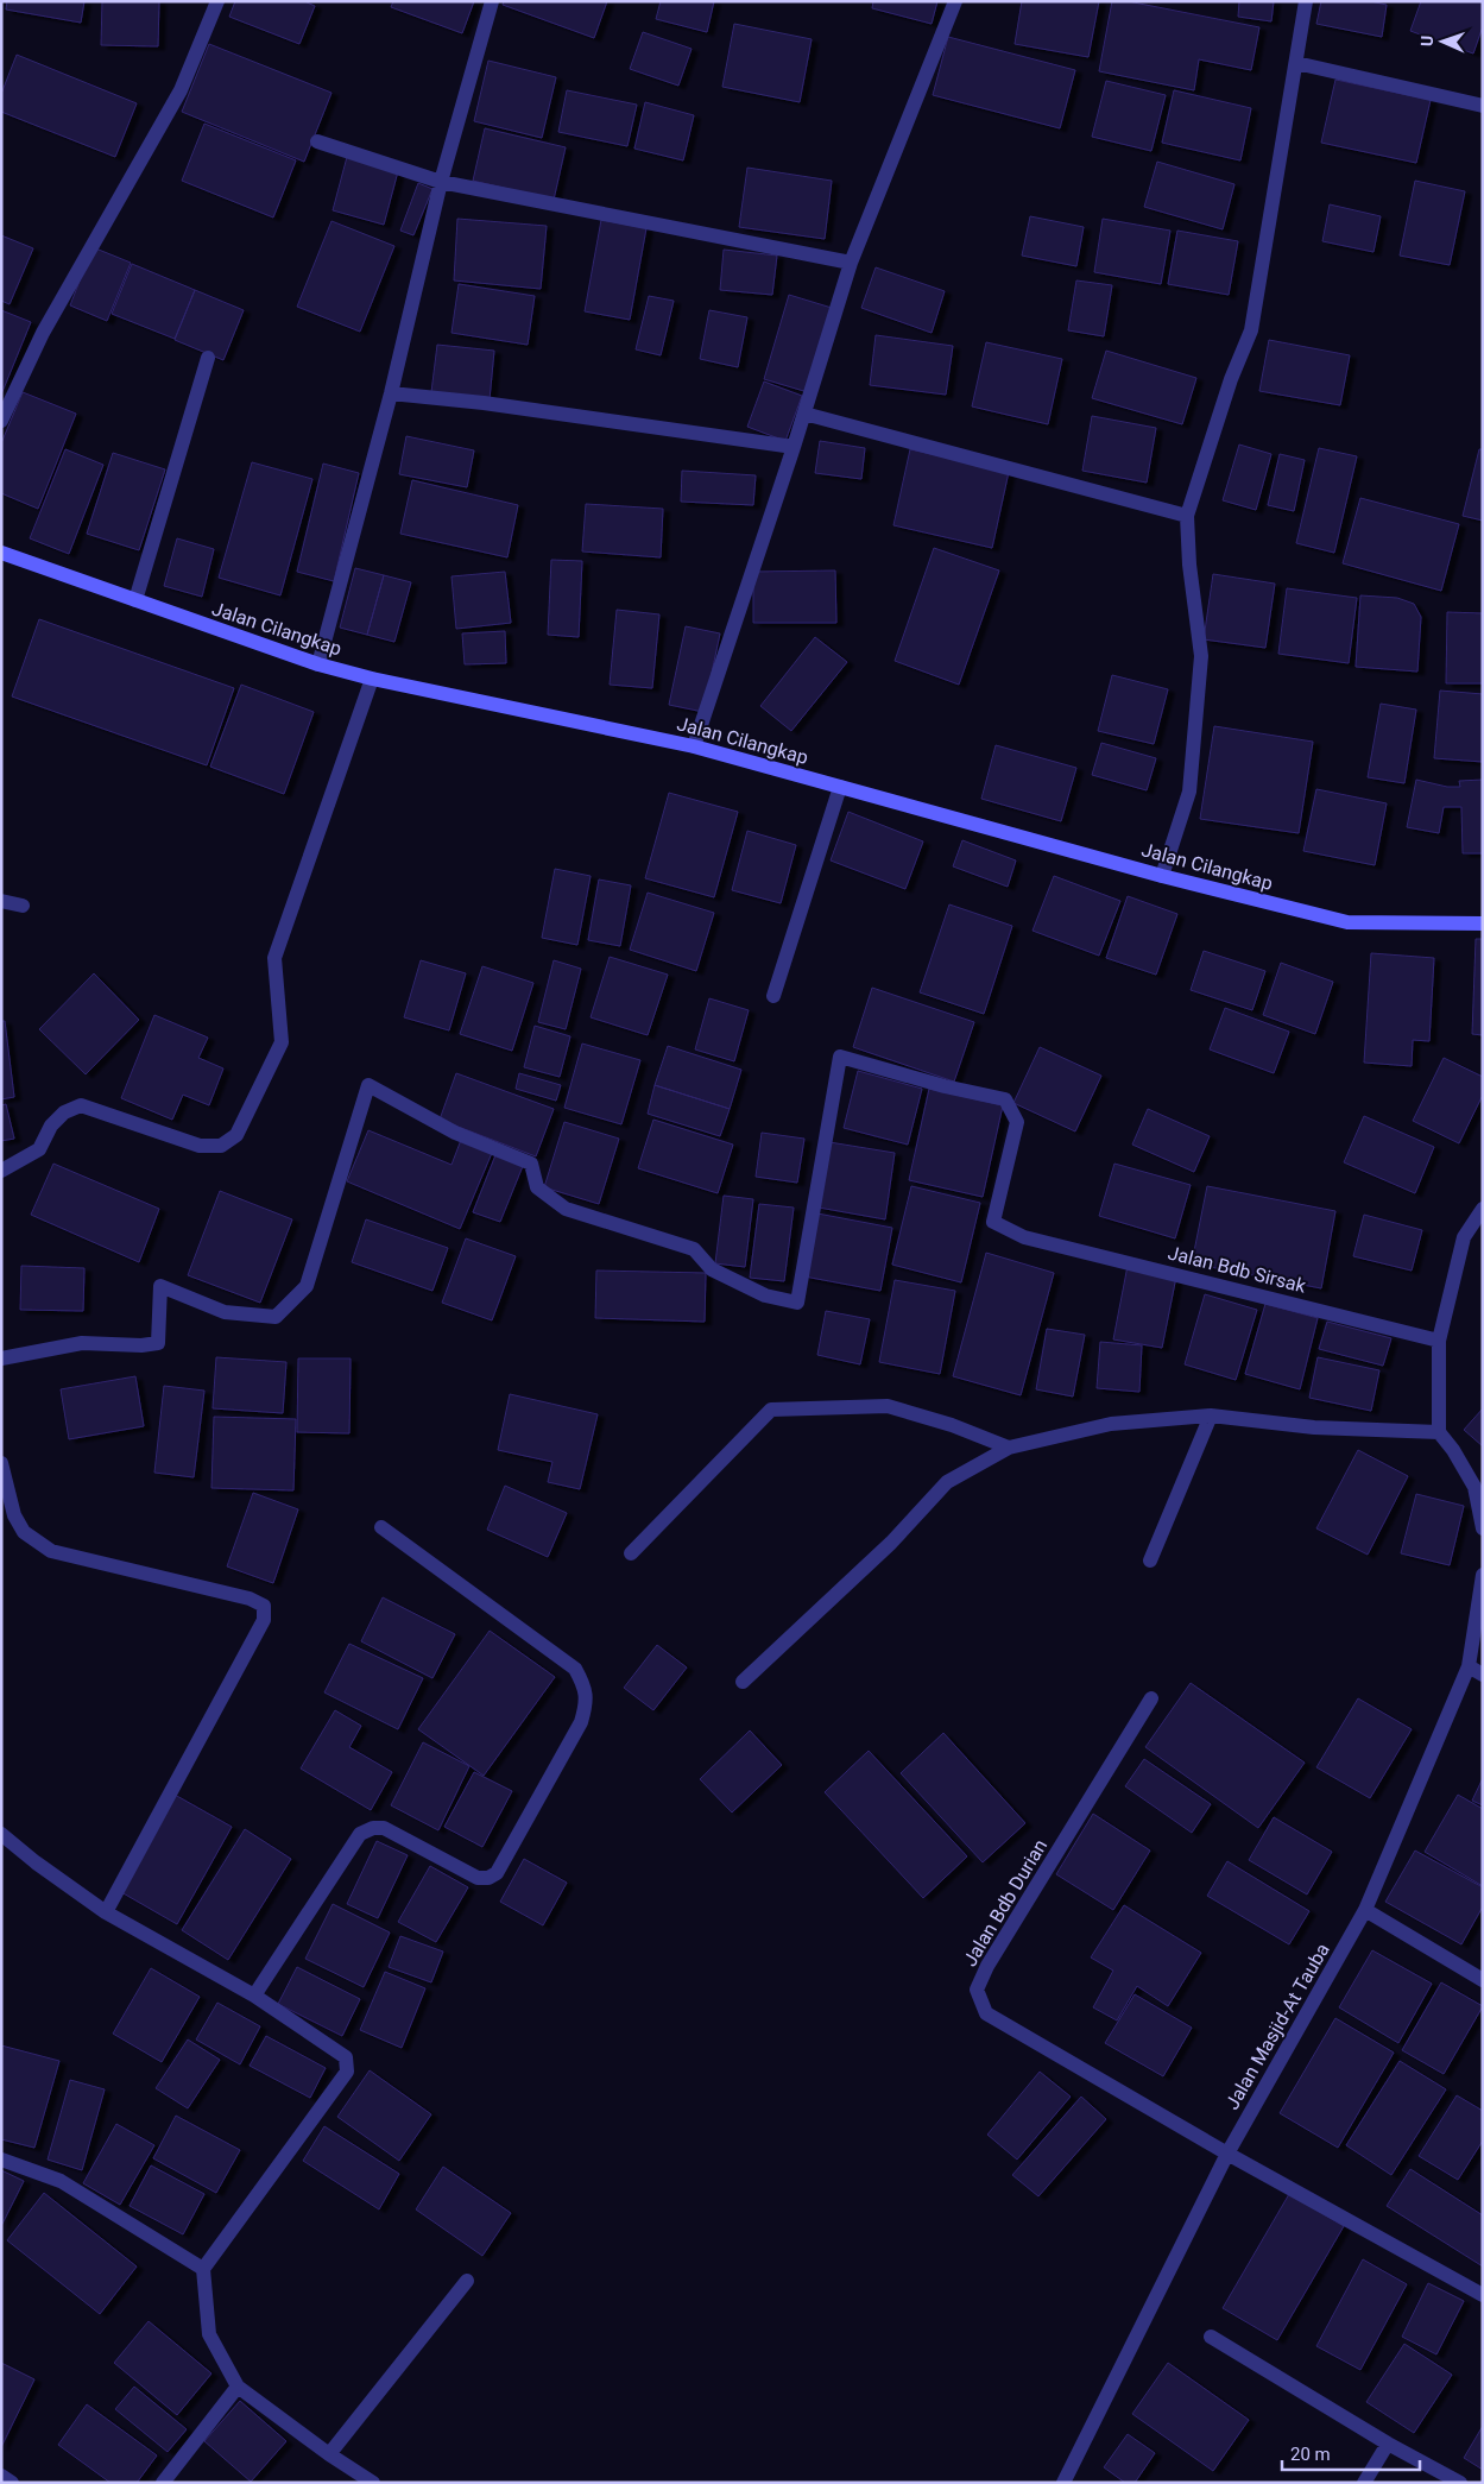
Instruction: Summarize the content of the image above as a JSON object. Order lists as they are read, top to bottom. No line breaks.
{"streets":{"street":["Jalan Cilangkap","Jalan Bdb Sirsak","Jalan Bdb Durian","Jalan Masjid-At Tauba"]},"crossings":[["Jalan Bdb Durian","Jalan Masjid-At Tauba"]],"scale_bar":"20 m","north":"left"}
